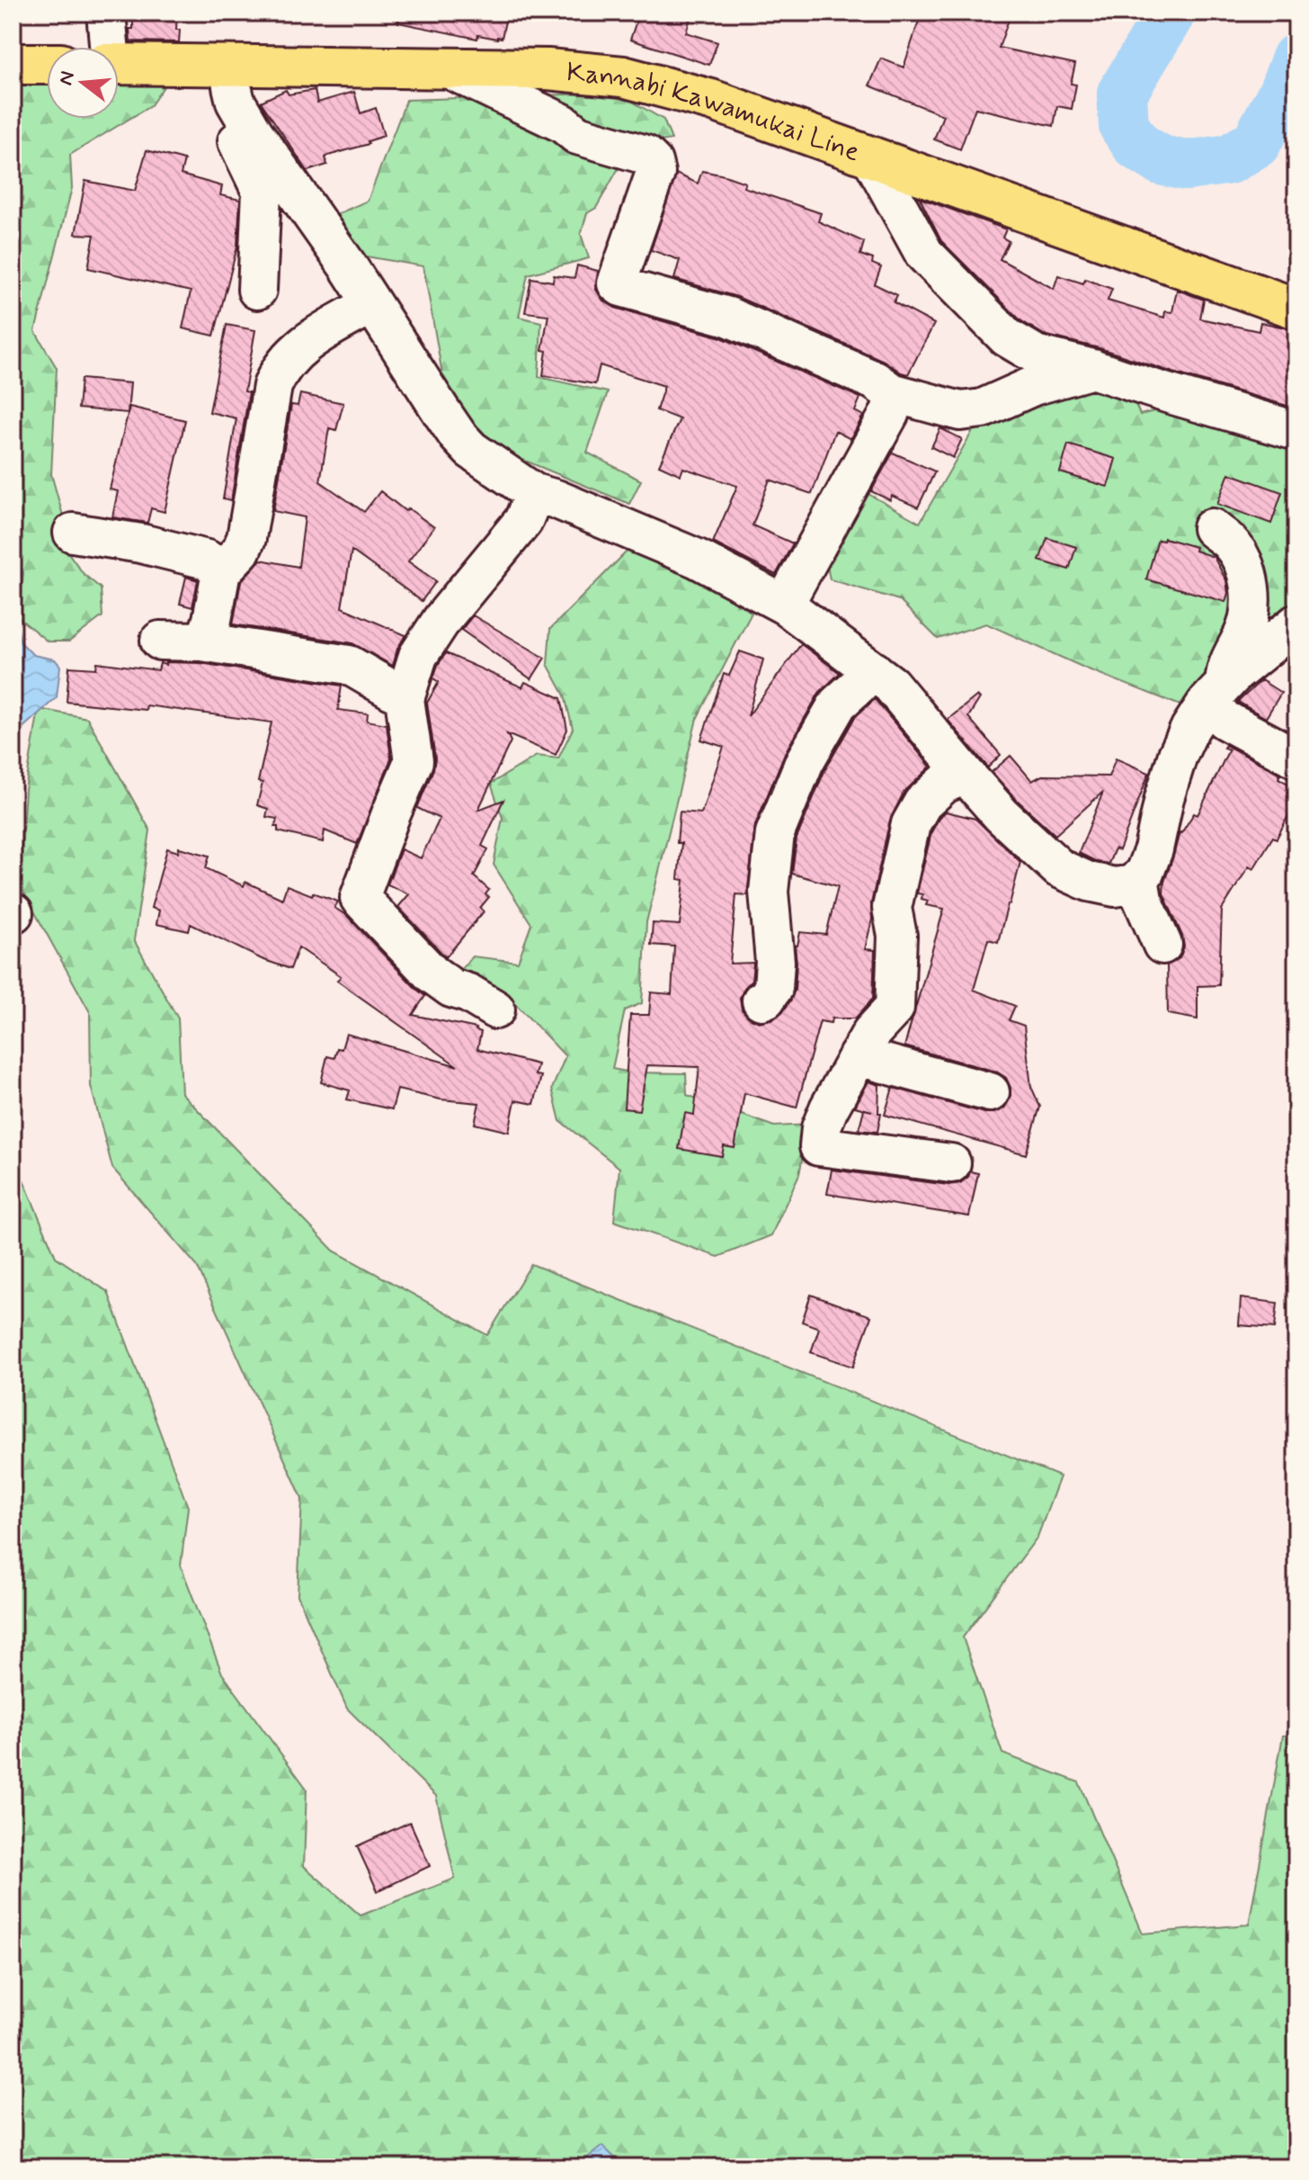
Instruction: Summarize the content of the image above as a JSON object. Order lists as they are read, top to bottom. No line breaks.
{"streets":{"main road":["Kannabi Kawamukai Line"]},"north":"left"}
